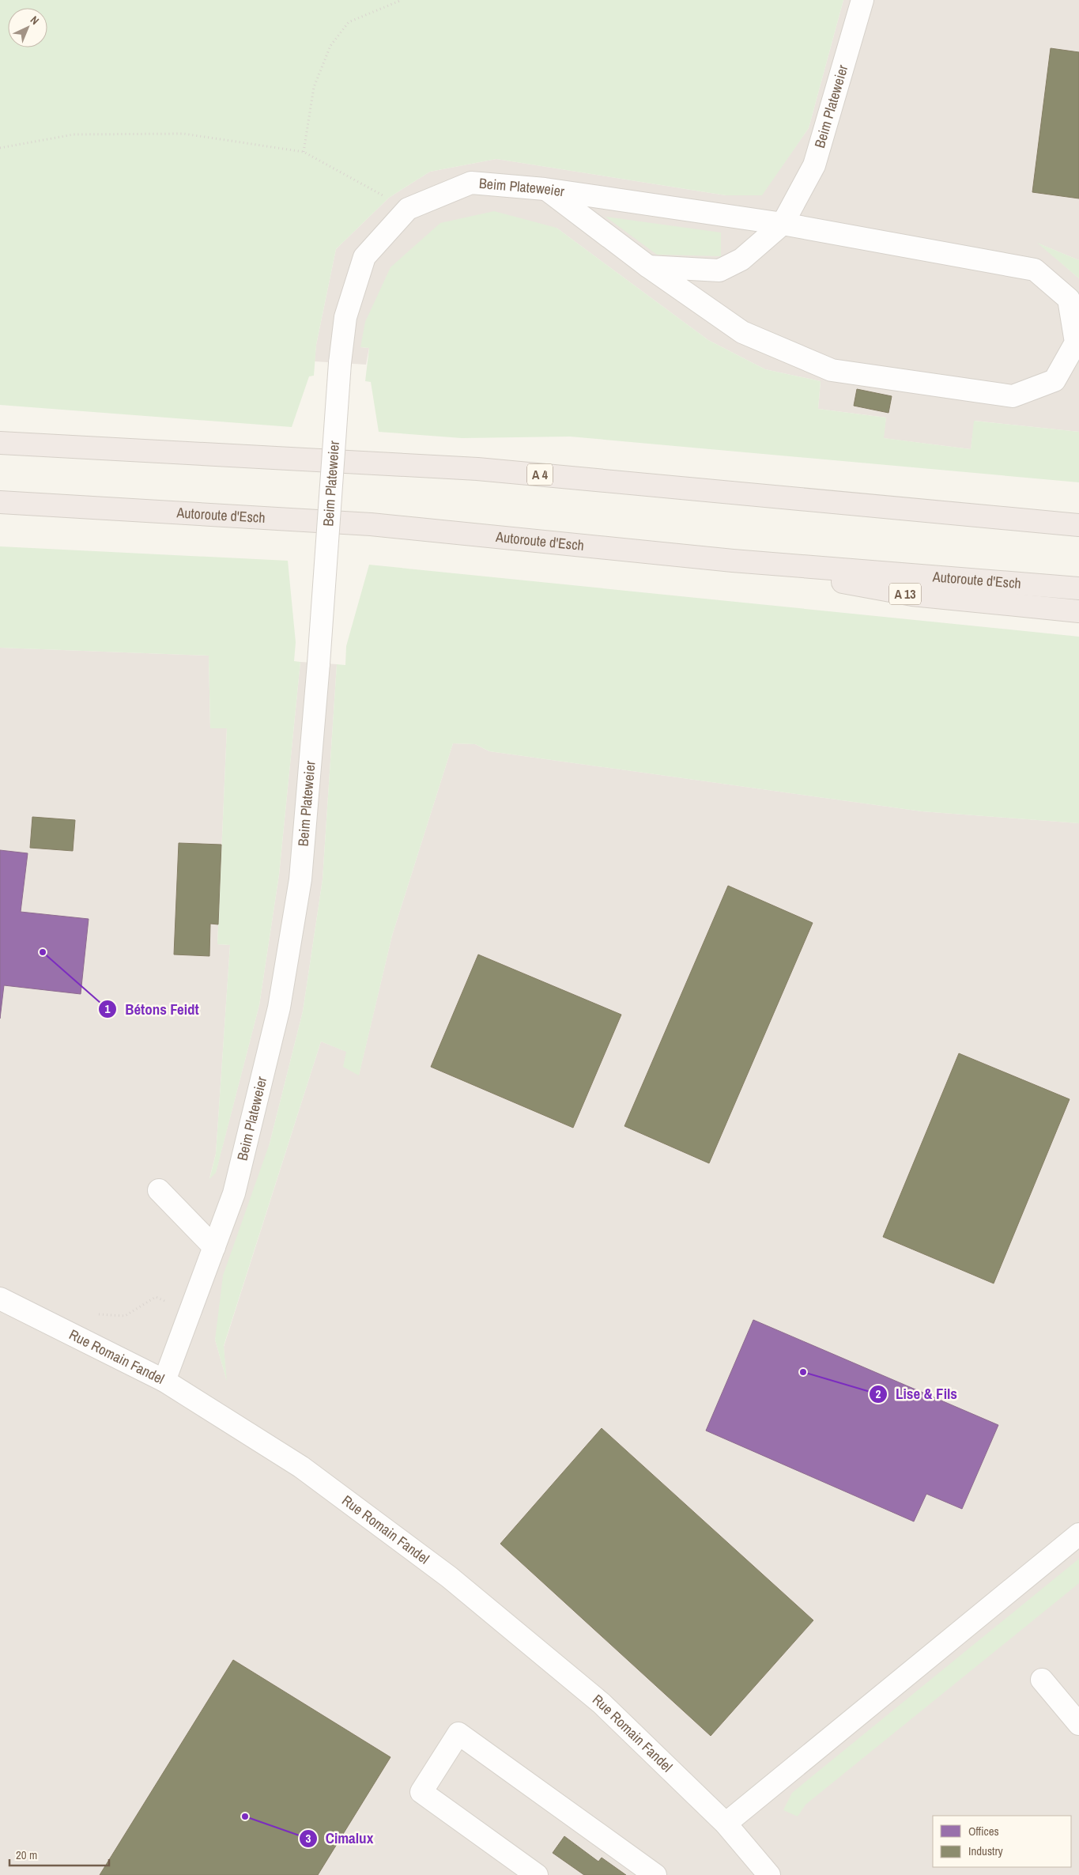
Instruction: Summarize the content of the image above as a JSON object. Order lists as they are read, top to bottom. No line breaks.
{"streets":{"highway":["A 4","Autoroute d'Esch","A 13"],"street":["Beim Plateweier","Rue Romain Fandel"]},"crossings":[["Beim Plateweier","Rue Romain Fandel"],["Autoroute d'Esch","A 13"]],"places":["Bétons Feidt","Lise & Fils","Cimalux"],"legend":["Offices","Industry"],"scale_bar":"20 m","north":"top right"}
